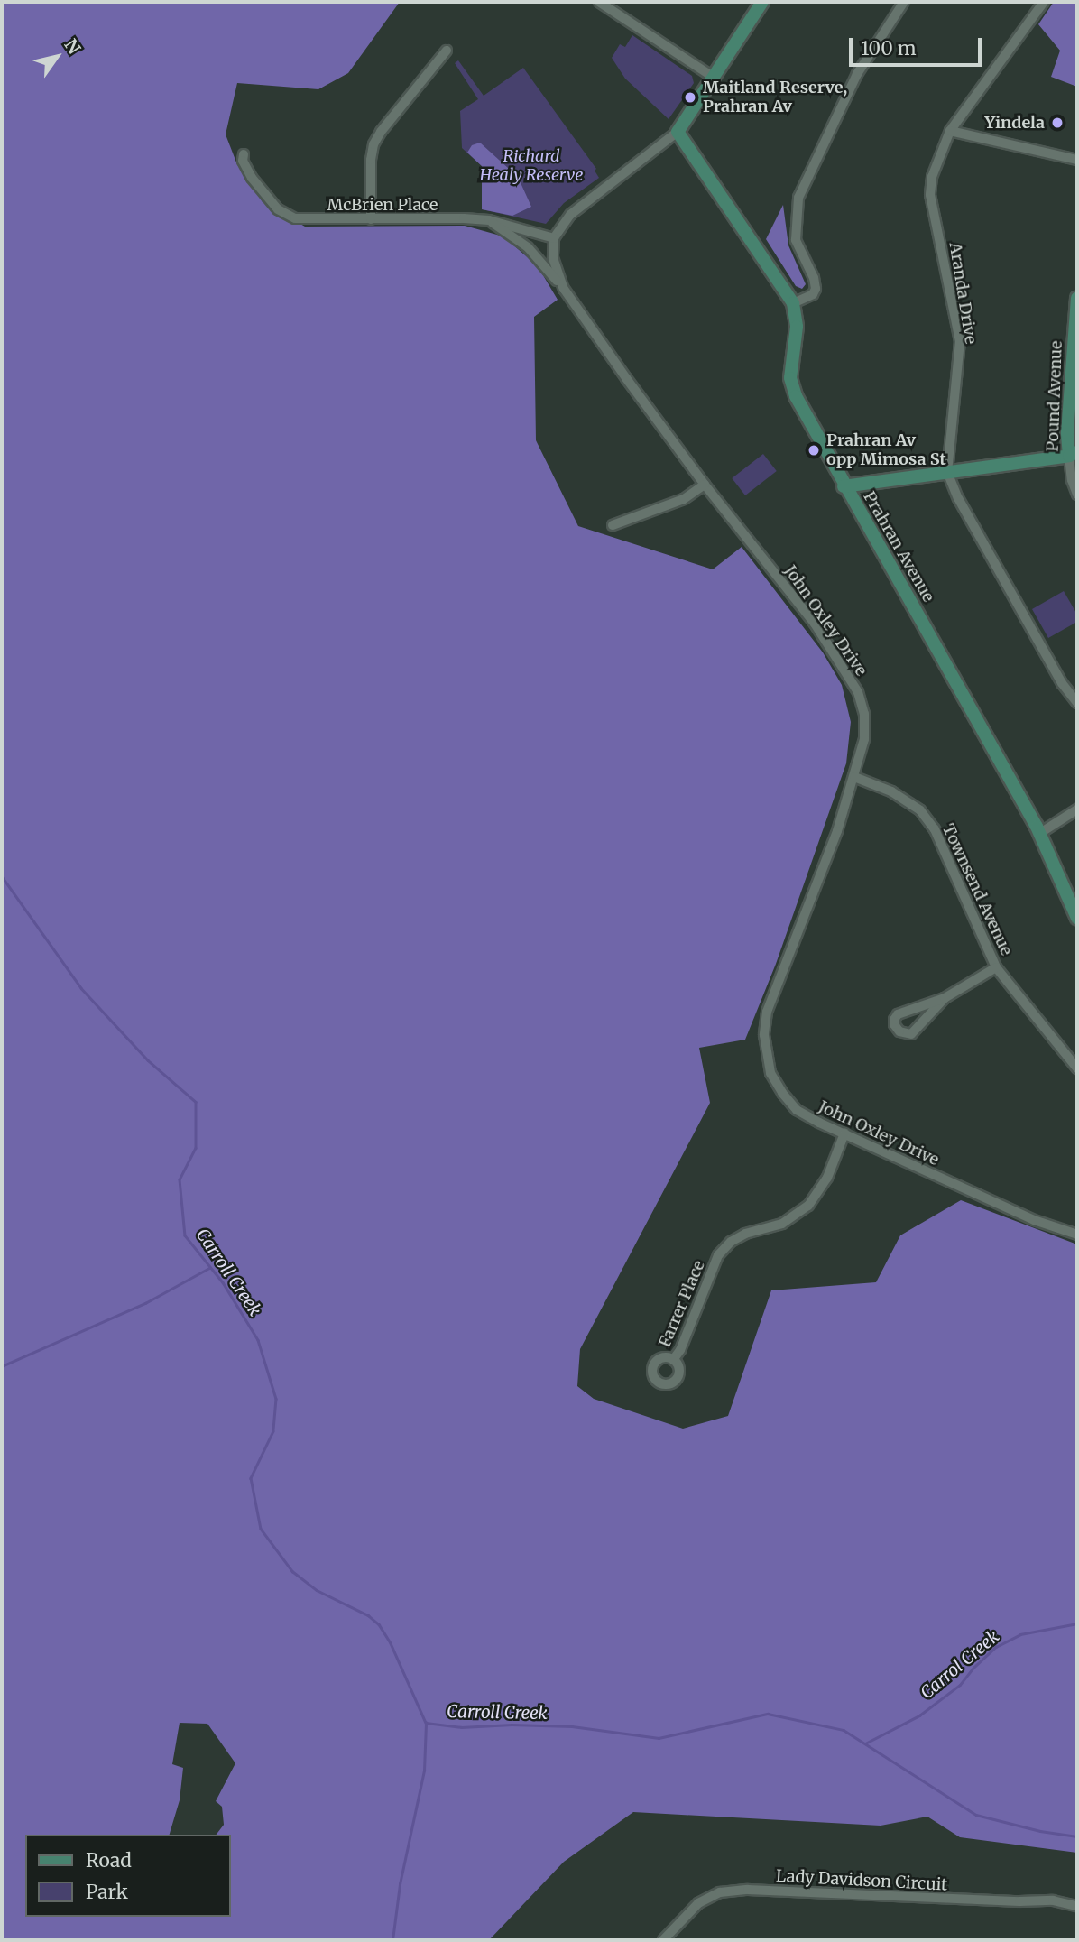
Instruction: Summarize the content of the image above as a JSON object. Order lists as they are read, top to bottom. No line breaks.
{"streets":{"street":["McBrien Place","Aranda Drive","Pound Avenue","Prahran Avenue","John Oxley Drive","Townsend Avenue","Farrer Place","Lady Davidson Circuit"]},"crossings":[["McBrien Place","John Oxley Drive"],["John Oxley Drive","Townsend Avenue"],["John Oxley Drive","Farrer Place"]],"water":["Carroll Creek","Carrol Creek"],"parks":["Richard Healy Reserve"],"places":["Maitland Reserve, Prahran Av","Yindela","Prahran Av opp Mimosa St"],"legend":["Road","Park"],"scale_bar":"100 m","north":"top right"}
